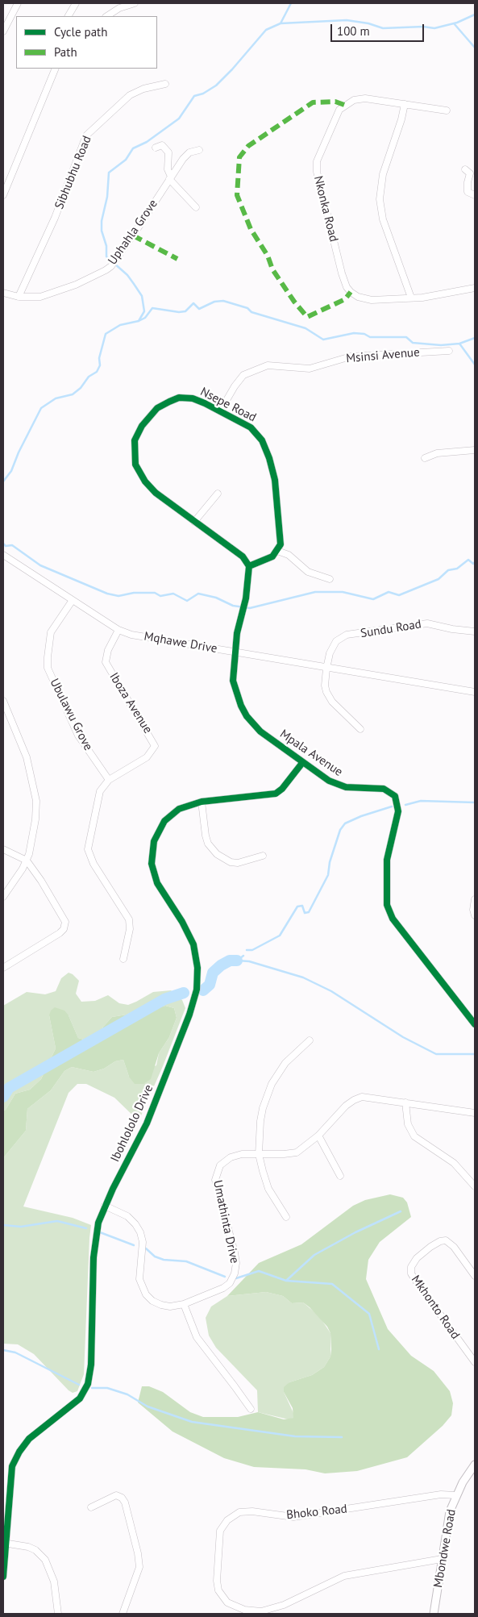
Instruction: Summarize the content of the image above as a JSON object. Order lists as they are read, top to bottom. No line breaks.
{"streets":{"street":["Sibhubhu Road","Nkonka Road","Uphahla Grove","Msinsi Avenue","Nsepe Road","Sundu Road","Mqhawe Drive","Iboza Avenue","Ubulawu Grove","Mpala Avenue","Ibohlololo Drive","Umathinta Drive","Mkhonto Road","Bhoko Road","Mbondwe Road"]},"crossings":[["Sibhubhu Road","Uphahla Grove"],["Msinsi Avenue","Nsepe Road"],["Sundu Road","Mqhawe Drive"],["Mqhawe Drive","Iboza Avenue"],["Mqhawe Drive","Ubulawu Grove"],["Mqhawe Drive","Mpala Avenue"],["Iboza Avenue","Ubulawu Grove"],["Mpala Avenue","Ibohlololo Drive"],["Ibohlololo Drive","Umathinta Drive"],["Bhoko Road","Mbondwe Road"]],"legend":["Cycle path","Path"],"scale_bar":"100 m"}
